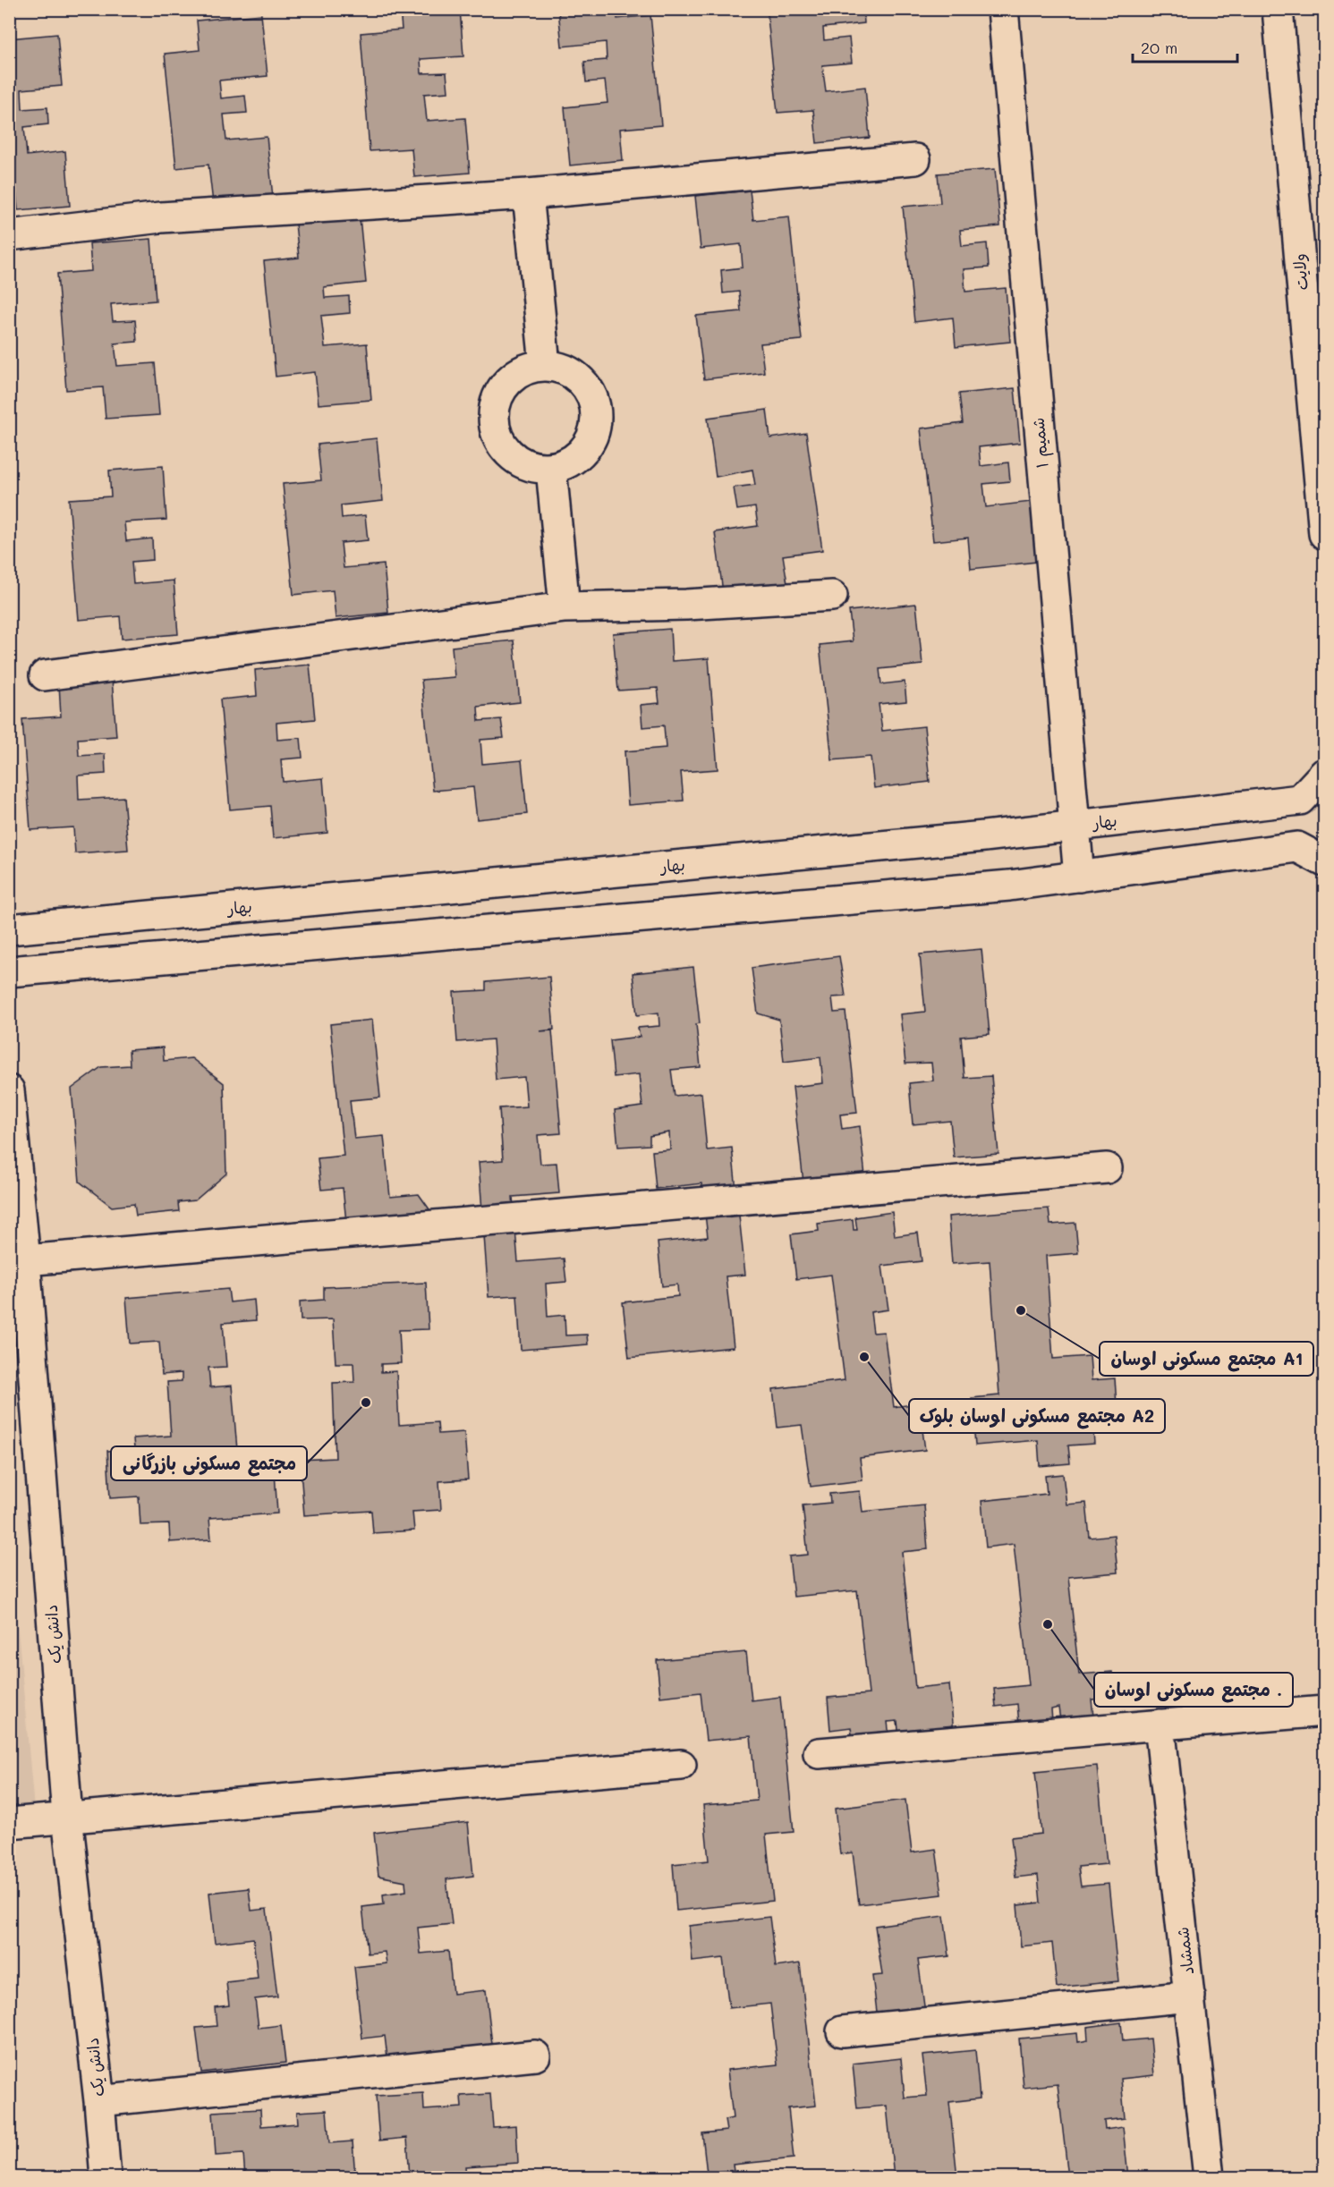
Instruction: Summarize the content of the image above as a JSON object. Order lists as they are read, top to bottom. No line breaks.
{"streets":{"street":["ولایت","شمیم ۱","بهار","دانش یک","شمشاد"]},"crossings":[["شمیم ۱","بهار"]],"places":["مجتمع مسکونی اوسان A1","مجتمع مسکونی اوسان بلوک A2","مجتمع مسکونی بازرگانی","مجتمع مسکونی اوسان ."],"scale_bar":"20 m"}
